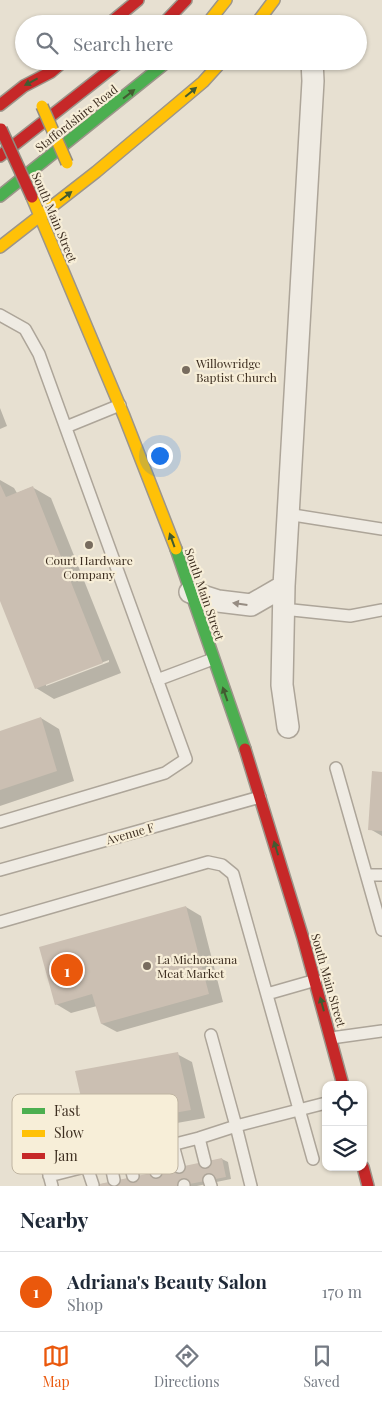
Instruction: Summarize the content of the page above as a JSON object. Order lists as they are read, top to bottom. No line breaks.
{"streets":{"main road":["Staffordshire Road","South Main Street"],"lane":["Avenue F"]},"crossings":[["South Main Street","Avenue F"]],"one_way":["South Main Street"],"places":["Willowridge Baptist Church","Court Hardware Company","La Michoacana Meat Market"],"legend":["Fast","Slow","Jam"],"page":{"search":"Search here","pins":"1","heading":"Nearby","list":[{"mark":"1","name":"Adriana's Beauty Salon","note":"Shop","value":"170 m"}],"nav":["Map","Directions","Saved"]}}
